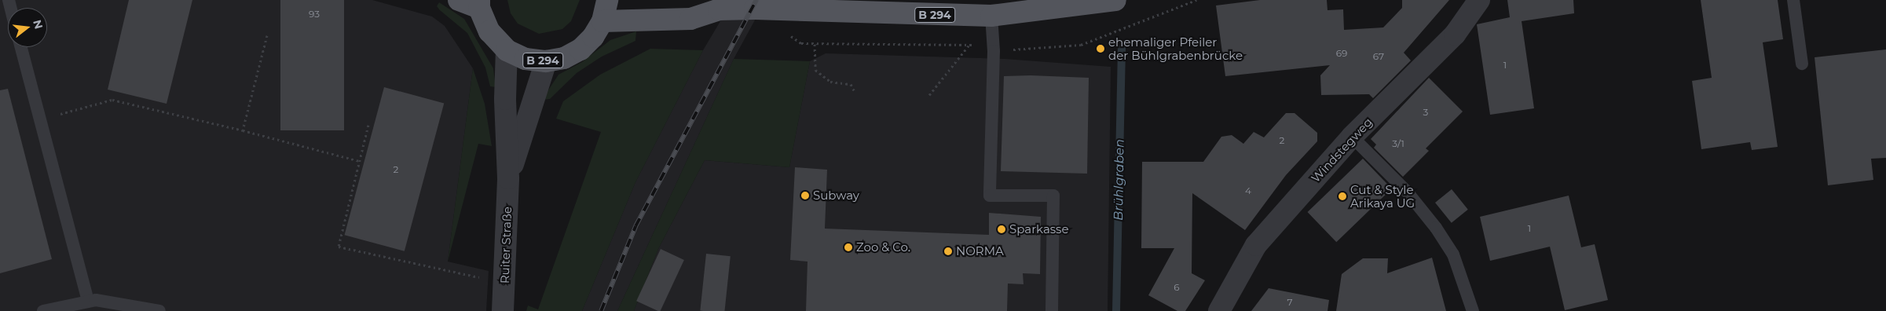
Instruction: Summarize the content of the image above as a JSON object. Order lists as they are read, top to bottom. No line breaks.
{"streets":{"main road":["B 294"],"street":["Windstegweg","Ruiter Straße"]},"crossings":[["B 294","Ruiter Straße"]],"water":["Brühlgraben"],"places":["ehemaliger Pfeiler der Bühlgrabenbrücke","Subway","Cut & Style Arikaya UG","Sparkasse","Zoo & Co.","NORMA"],"house_numbers":["93","69","67","1","3","2","3/1","2","4","1","6","7"],"north":"right"}
